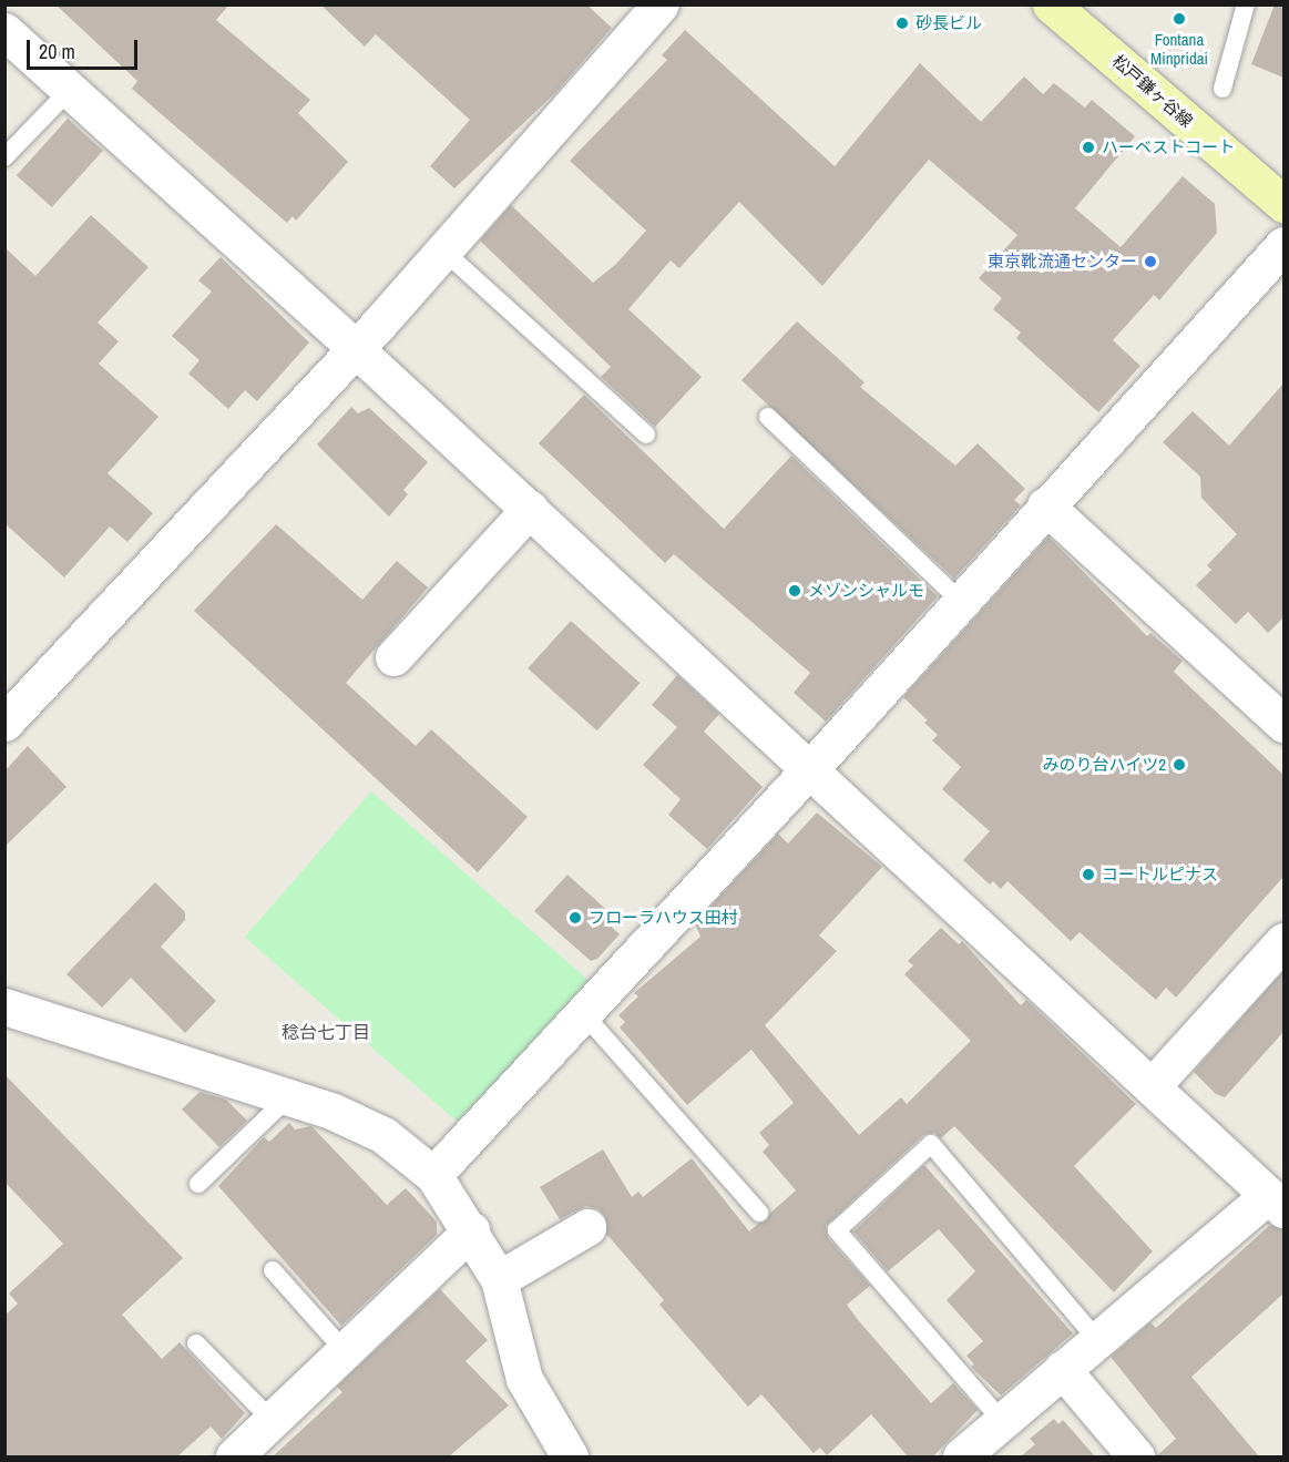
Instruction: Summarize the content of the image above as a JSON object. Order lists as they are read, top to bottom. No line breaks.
{"streets":{"main road":["松戸鎌ヶ谷線"]},"districts":["稔台七丁目"],"places":["Fontana Minpridai","砂長ビル","ハーベストコート","東京靴流通センター","メゾンシャルモ","みのり台ハイツ2","コートルピナス","フローラハウス田村"],"scale_bar":"20 m"}
